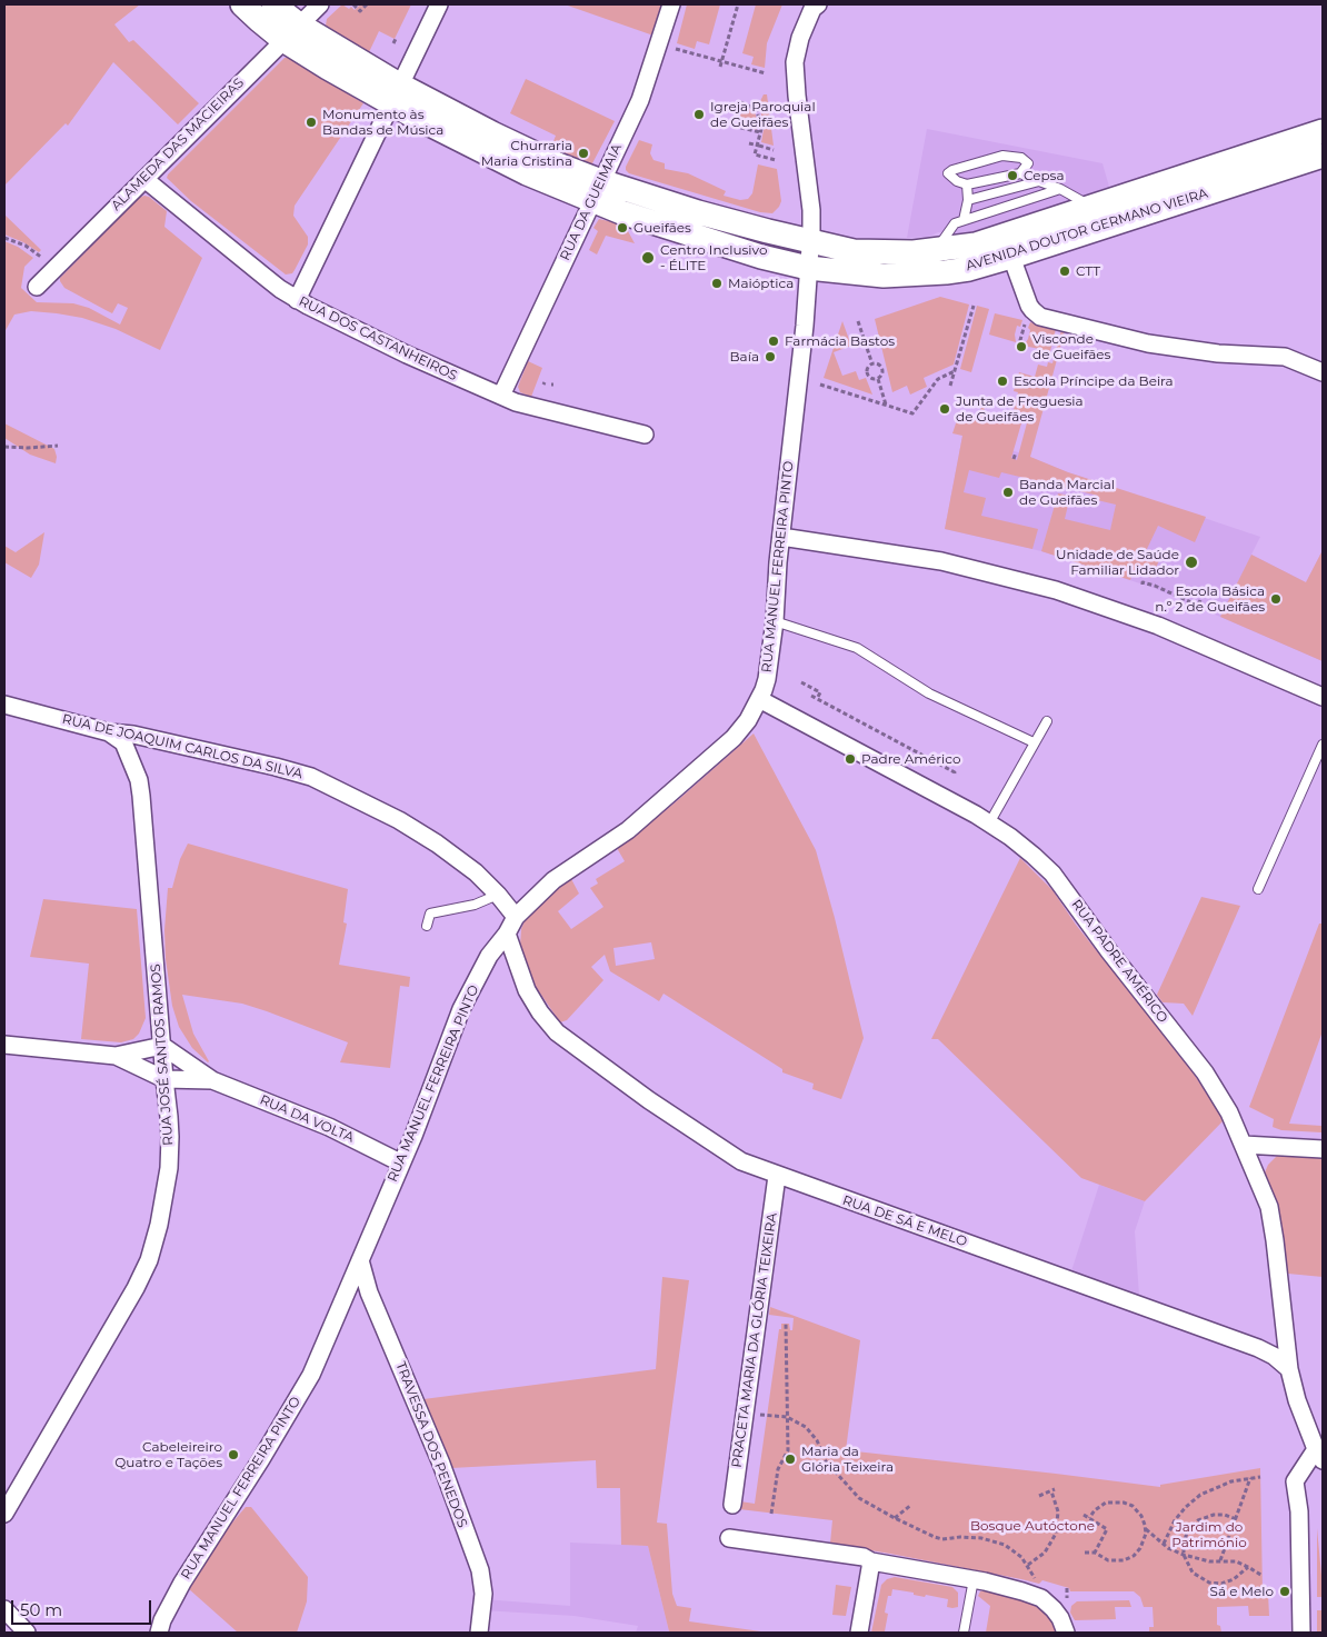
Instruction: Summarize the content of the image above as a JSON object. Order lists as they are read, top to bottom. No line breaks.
{"streets":{"main road":["AVENIDA DOUTOR GERMANO VIEIRA"],"street":["ALAMEDA DAS MACIEIRAS","RUA DA GUEIMAIA","RUA DOS CASTANHEIROS","RUA MANUEL FERREIRA PINTO","RUA DE JOAQUIM CARLOS DA SILVA","RUA PADRE AMÉRICO","RUA JOSÉ SANTOS RAMOS","RUA DA VOLTA","RUA DE SÁ E MELO","PRACETA MARIA DA GLÓRIA TEIXEIRA","TRAVESSA DOS PENEDOS"]},"crossings":[["ALAMEDA DAS MACIEIRAS","AVENIDA DOUTOR GERMANO VIEIRA"],["ALAMEDA DAS MACIEIRAS","RUA DOS CASTANHEIROS"],["RUA DA GUEIMAIA","AVENIDA DOUTOR GERMANO VIEIRA"],["RUA DA GUEIMAIA","RUA DOS CASTANHEIROS"],["AVENIDA DOUTOR GERMANO VIEIRA","RUA MANUEL FERREIRA PINTO"],["RUA MANUEL FERREIRA PINTO","RUA DE JOAQUIM CARLOS DA SILVA"],["RUA MANUEL FERREIRA PINTO","RUA PADRE AMÉRICO"],["RUA MANUEL FERREIRA PINTO","RUA DA VOLTA"],["RUA MANUEL FERREIRA PINTO","RUA DE SÁ E MELO"],["RUA MANUEL FERREIRA PINTO","TRAVESSA DOS PENEDOS"],["RUA DE JOAQUIM CARLOS DA SILVA","RUA JOSÉ SANTOS RAMOS"],["RUA PADRE AMÉRICO","RUA DE SÁ E MELO"],["RUA JOSÉ SANTOS RAMOS","RUA DA VOLTA"],["RUA DE SÁ E MELO","PRACETA MARIA DA GLÓRIA TEIXEIRA"]],"parks":["Bosque Autóctone","Jardim do Património"],"places":["Igreja Paroquial de Gueifães","Monumento às Bandas de Música","Churraria Maria Cristina","Cepsa","Gueifães","Centro Inclusivo - ÉLITE","CTT","Maióptica","Farmácia Bastos","Visconde de Gueifães","Baía","Escola Príncipe da Beira","Junta de Freguesia de Gueifães","Banda Marcial de Gueifães","Unidade de Saúde Familiar Lidador","Escola Básica n.º 2 de Gueifães","Padre Américo","Cabeleireiro Quatro e Tações","Maria da Glória Teixeira","Sá e Melo"],"scale_bar":"50 m"}
